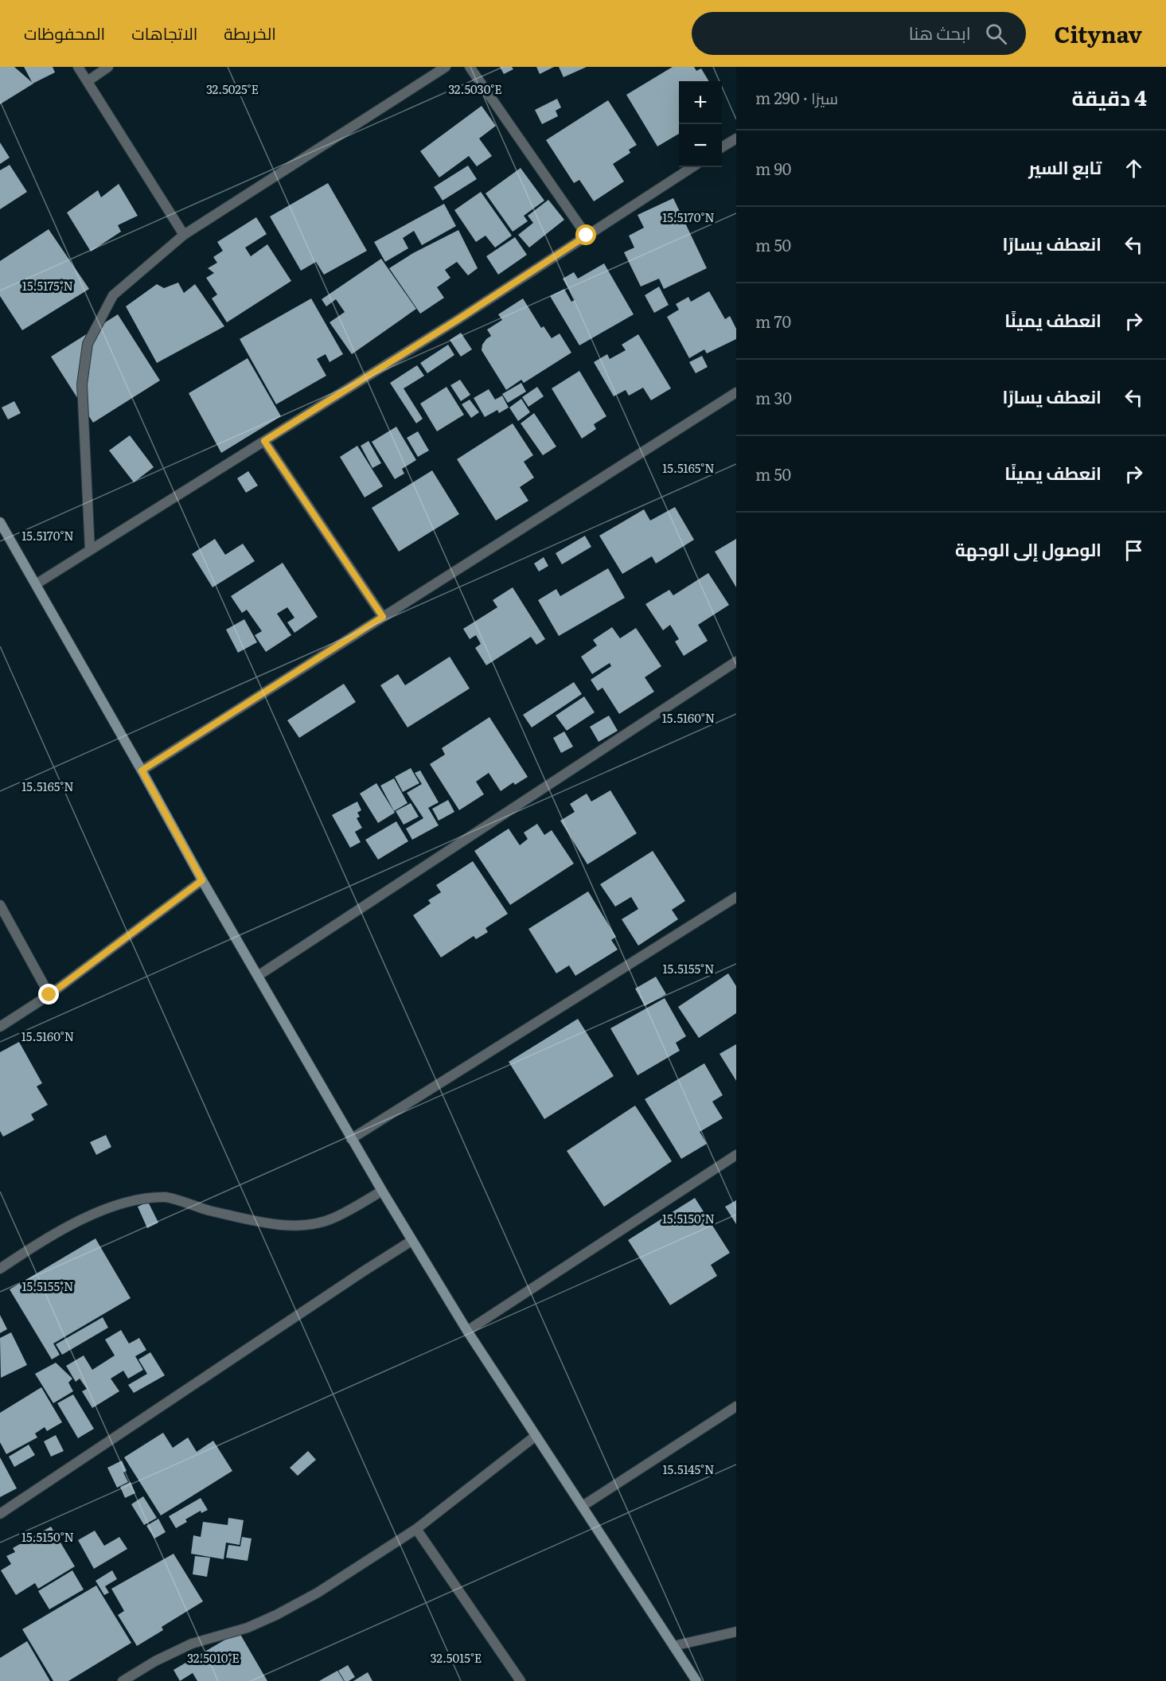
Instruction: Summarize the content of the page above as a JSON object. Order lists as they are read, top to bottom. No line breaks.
{"page":{"header":"Citynav","search":"ابحث هنا","nav":["الخريطة","الاتجاهات","المحفوظات"],"heading":["4 دقيقة","سيرًا · 290 m"],"map_buttons":["+","−"],"list":[["تابع السير","90 m"],["انعطف يسارًا","50 m"],["انعطف يمينًا","70 m"],["انعطف يسارًا","30 m"],["انعطف يمينًا","50 m"],"الوصول إلى الوجهة"]},"coordinates":["32.5025°E","32.5030°E","15.5170°N","15.5175°N","15.5165°N","15.5160°N","15.5155°N","15.5150°N","15.5145°N","32.5010°E","32.5015°E"]}
